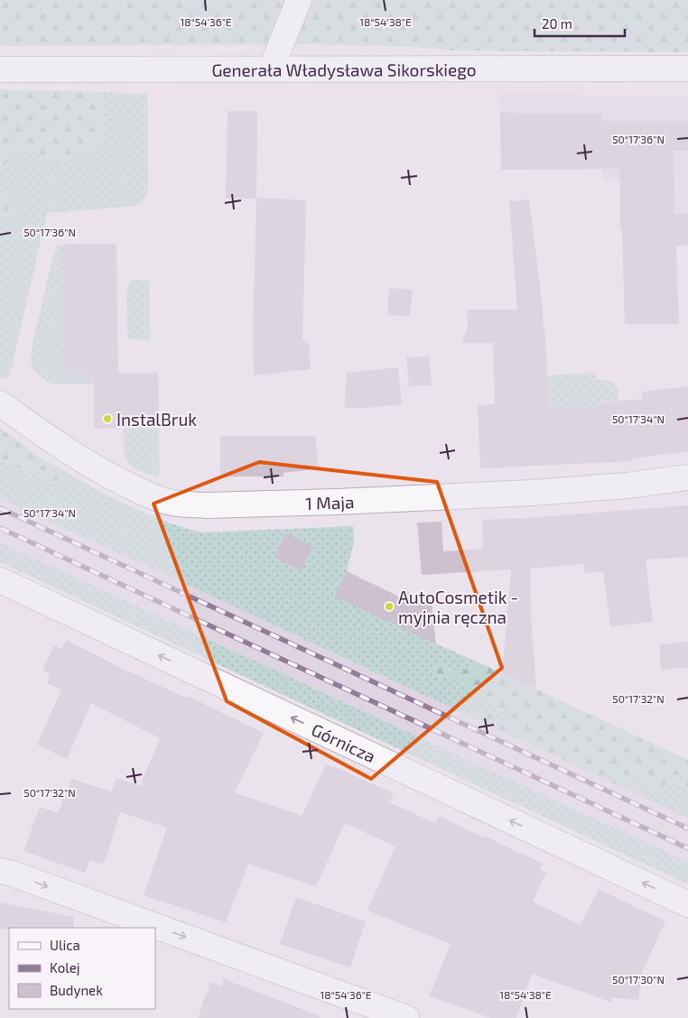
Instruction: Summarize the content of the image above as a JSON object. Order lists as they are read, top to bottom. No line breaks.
{"streets":{"street":["Generała Władysława Sikorskiego","1 Maja","Górnicza"]},"one_way":["Górnicza"],"places":["InstalBruk","AutoCosmetik - myjnia ręczna"],"legend":["Ulica","Kolej","Budynek"],"scale_bar":"20 m","coordinates":["18°54'36\"E","18°54'38\"E","50°17'36\"N","50°17'34\"N","50°17'32\"N","50°17'30\"N"]}
